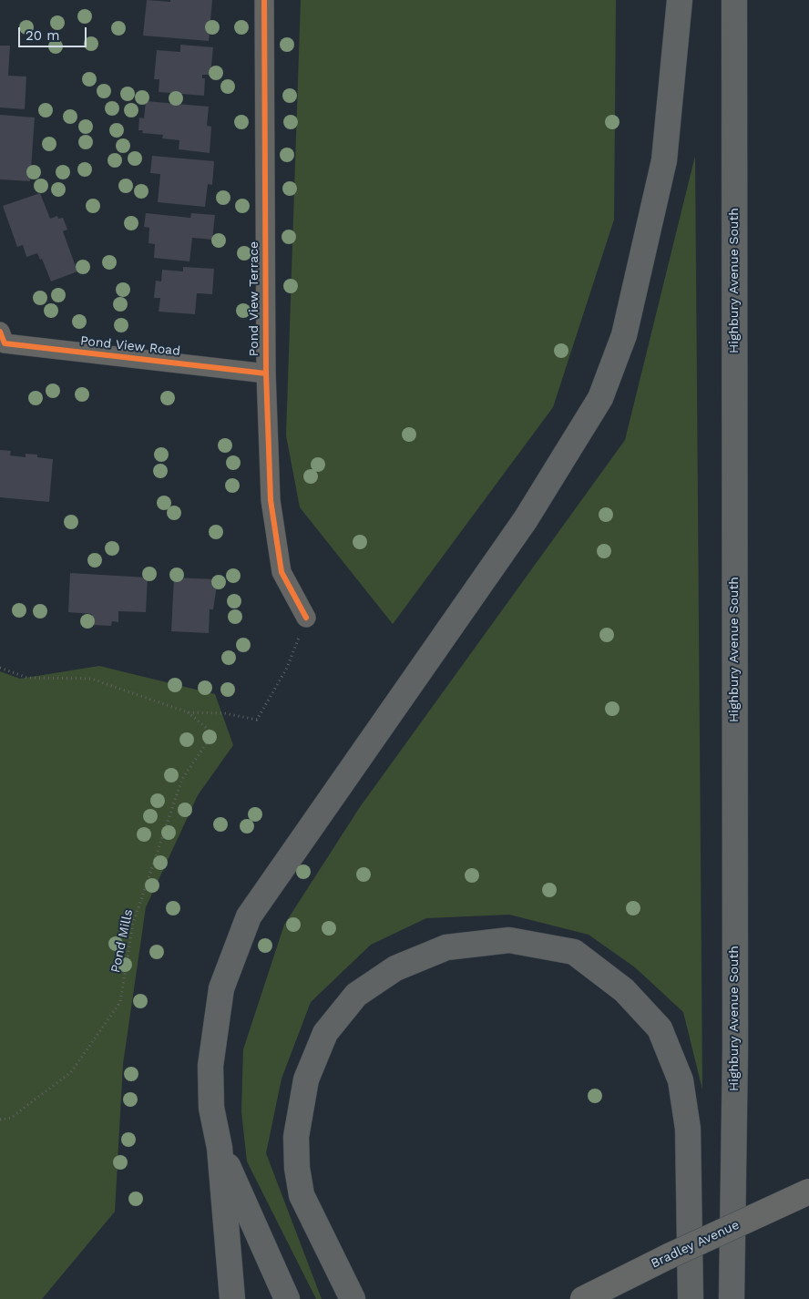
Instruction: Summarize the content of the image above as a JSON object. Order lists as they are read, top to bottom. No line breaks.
{"streets":{"highway":["Highbury Avenue South"],"main road":["Bradley Avenue"],"street":["Pond View Terrace","Pond View Road"],"path":["Pond Mills"]},"crossings":[["Pond View Terrace","Pond View Road"],["Pond View Terrace","Pond Mills"]],"scale_bar":"20 m"}
